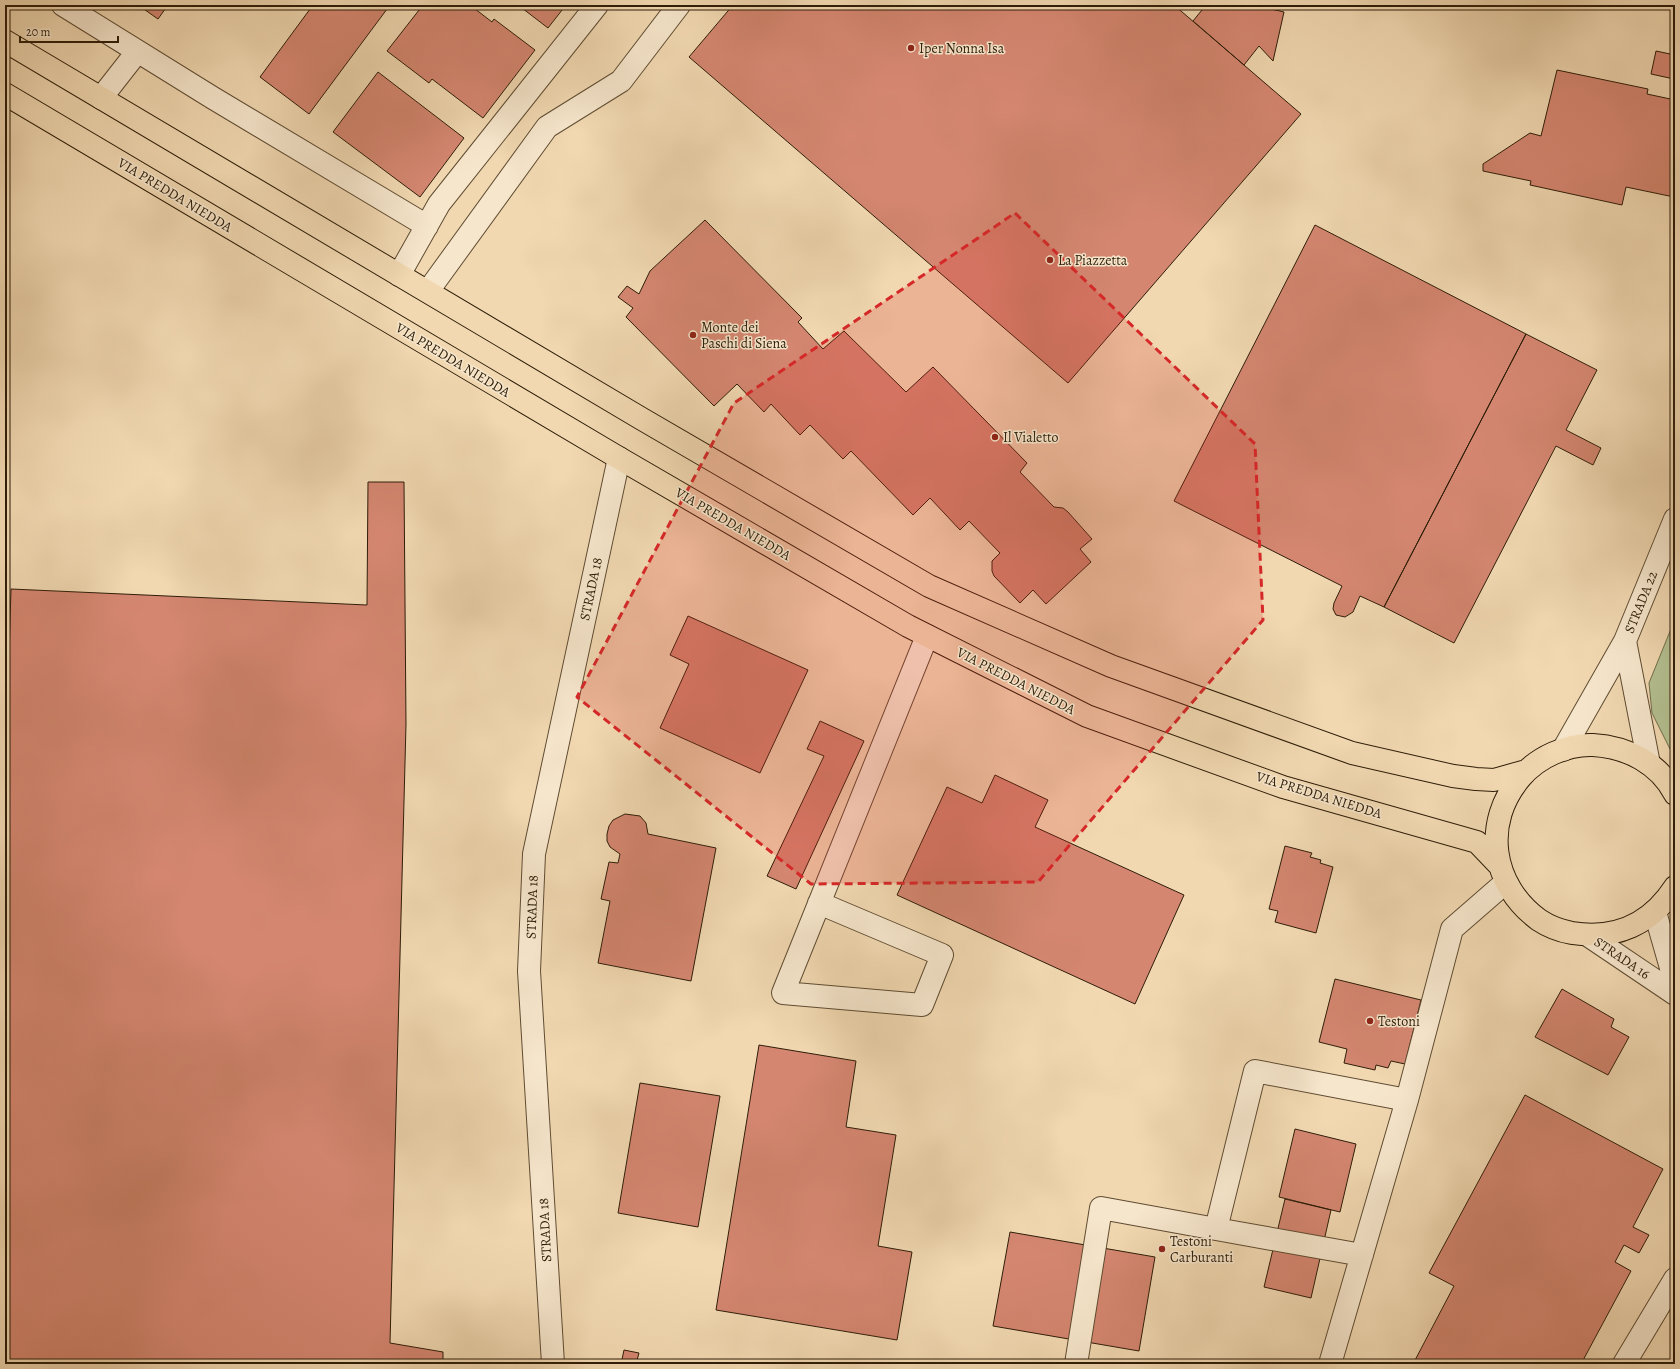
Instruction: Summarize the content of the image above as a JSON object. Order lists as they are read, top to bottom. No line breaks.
{"streets":{"main road":["VIA PREDDA NIEDDA"],"street":["STRADA 18","STRADA 22","STRADA 16"]},"crossings":[["VIA PREDDA NIEDDA","STRADA 18"],["VIA PREDDA NIEDDA","STRADA 16"]],"places":["Iper Nonna Isa","La Piazzetta","Monte dei Paschi di Siena","Il Vialetto","Testoni","Testoni Carburanti"],"scale_bar":"20 m"}
